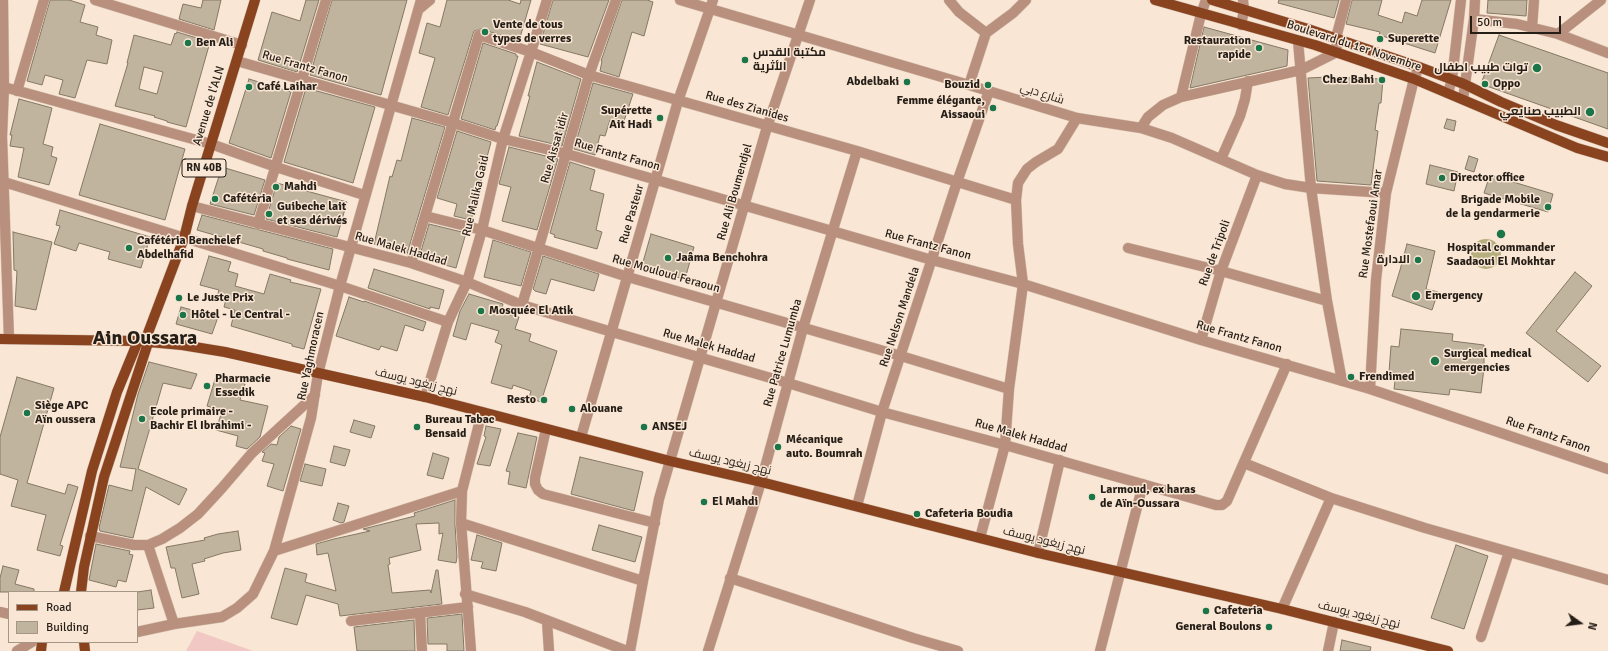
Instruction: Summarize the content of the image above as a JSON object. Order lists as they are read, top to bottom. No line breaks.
{"streets":{"main road":["Boulevard du 1er Novembre","Avenue de l'ALN","RN 40B","نهج زيغود يوسف"],"street":["Rue Frantz Fanon","شارع دبي","Rue des Zianides","Rue Aissat idir","Rue Ali Boumendjel","Rue Malika Gaid","Rue Pasteur","Rue Mostefaoui Amar","Rue Malek Haddad","Rue de Tripoli","Rue Mouloud Feraoun","Rue Nelson Mandela","Rue Patrice Lumumba","Rue Yaghmoracen"]},"crossings":[["Boulevard du 1er Novembre","Rue Mostefaoui Amar"],["Rue Frantz Fanon","Avenue de l'ALN"],["Rue Frantz Fanon","Rue des Zianides"],["Rue Frantz Fanon","Rue Aissat idir"],["Rue Frantz Fanon","Rue Ali Boumendjel"],["Rue Frantz Fanon","Rue Malika Gaid"],["Rue Frantz Fanon","Rue Pasteur"],["Rue Frantz Fanon","Rue Mostefaoui Amar"],["Rue Frantz Fanon","Rue de Tripoli"],["Rue Frantz Fanon","Rue Nelson Mandela"],["Rue Frantz Fanon","Rue Patrice Lumumba"],["Rue Frantz Fanon","Rue Yaghmoracen"],["شارع دبي","Rue Ali Boumendjel"],["شارع دبي","Rue Pasteur"],["شارع دبي","Rue Mostefaoui Amar"],["شارع دبي","Rue de Tripoli"],["شارع دبي","Rue Nelson Mandela"],["Avenue de l'ALN","RN 40B"],["Avenue de l'ALN","Rue Malek Haddad"],["Avenue de l'ALN","نهج زيغود يوسف"],["Rue des Zianides","Rue Aissat idir"],["Rue des Zianides","Rue Ali Boumendjel"],["Rue des Zianides","Rue Malika Gaid"],["Rue des Zianides","Rue Pasteur"],["Rue des Zianides","Rue Nelson Mandela"],["Rue des Zianides","Rue Patrice Lumumba"],["Rue Aissat idir","Rue Malek Haddad"],["Rue Aissat idir","Rue Mouloud Feraoun"],["RN 40B","نهج زيغود يوسف"],["Rue Ali Boumendjel","Rue Malek Haddad"],["Rue Ali Boumendjel","Rue Mouloud Feraoun"],["Rue Ali Boumendjel","نهج زيغود يوسف"],["Rue Malika Gaid","Rue Malek Haddad"],["Rue Malika Gaid","Rue Mouloud Feraoun"],["Rue Malika Gaid","نهج زيغود يوسف"],["Rue Pasteur","Rue Malek Haddad"],["Rue Pasteur","Rue Mouloud Feraoun"],["Rue Pasteur","نهج زيغود يوسف"],["Rue Malek Haddad","Rue Nelson Mandela"],["Rue Malek Haddad","Rue Patrice Lumumba"],["Rue Malek Haddad","Rue Yaghmoracen"],["Rue Mouloud Feraoun","Rue Nelson Mandela"],["Rue Mouloud Feraoun","Rue Patrice Lumumba"],["Rue Nelson Mandela","نهج زيغود يوسف"],["Rue Patrice Lumumba","نهج زيغود يوسف"],["Rue Yaghmoracen","نهج زيغود يوسف"]],"districts":["Ain Oussara"],"places":["Vente de tous types de verres","Superette","Ben Ali","Restauration rapide","مكتبة القدس الأثرية","توات طبيب اطفال","Chez Bahi","Abdelbaki","Oppo","Bouzid","Café Laihar","Femme élégante, Aissaoui","الطبيب صنايعي","Supérette Ait Hadi","Director office","Mahdi","Cafétéria","Brigade Mobile de la gendarmerie","Guibeche lait et ses dérivés","Hospital commander Saadaoui El Mokhtar","Cafétéria Benchelef Abdelhafid","Jaâma Benchohra","الادارة","Emergency","Le Juste Prix","Mosquée El Atik","Hôtel - Le Central -","Surgical medical emergencies","Frendimed","Pharmacie Essedik","Resto","Alouane","Siège APC Aïn oussera","Ecole primaire - Bachir El Ibrahimi -","Bureau Tabac Bensaid","ANSEJ","Mécanique auto. Boumrah","Larmoud, ex haras de Aïn-Oussara","El Mahdi","Cafeteria Boudia","Cafeteria","General Boulons"],"legend":["Road","Building"],"scale_bar":"50 m","north":"right"}
